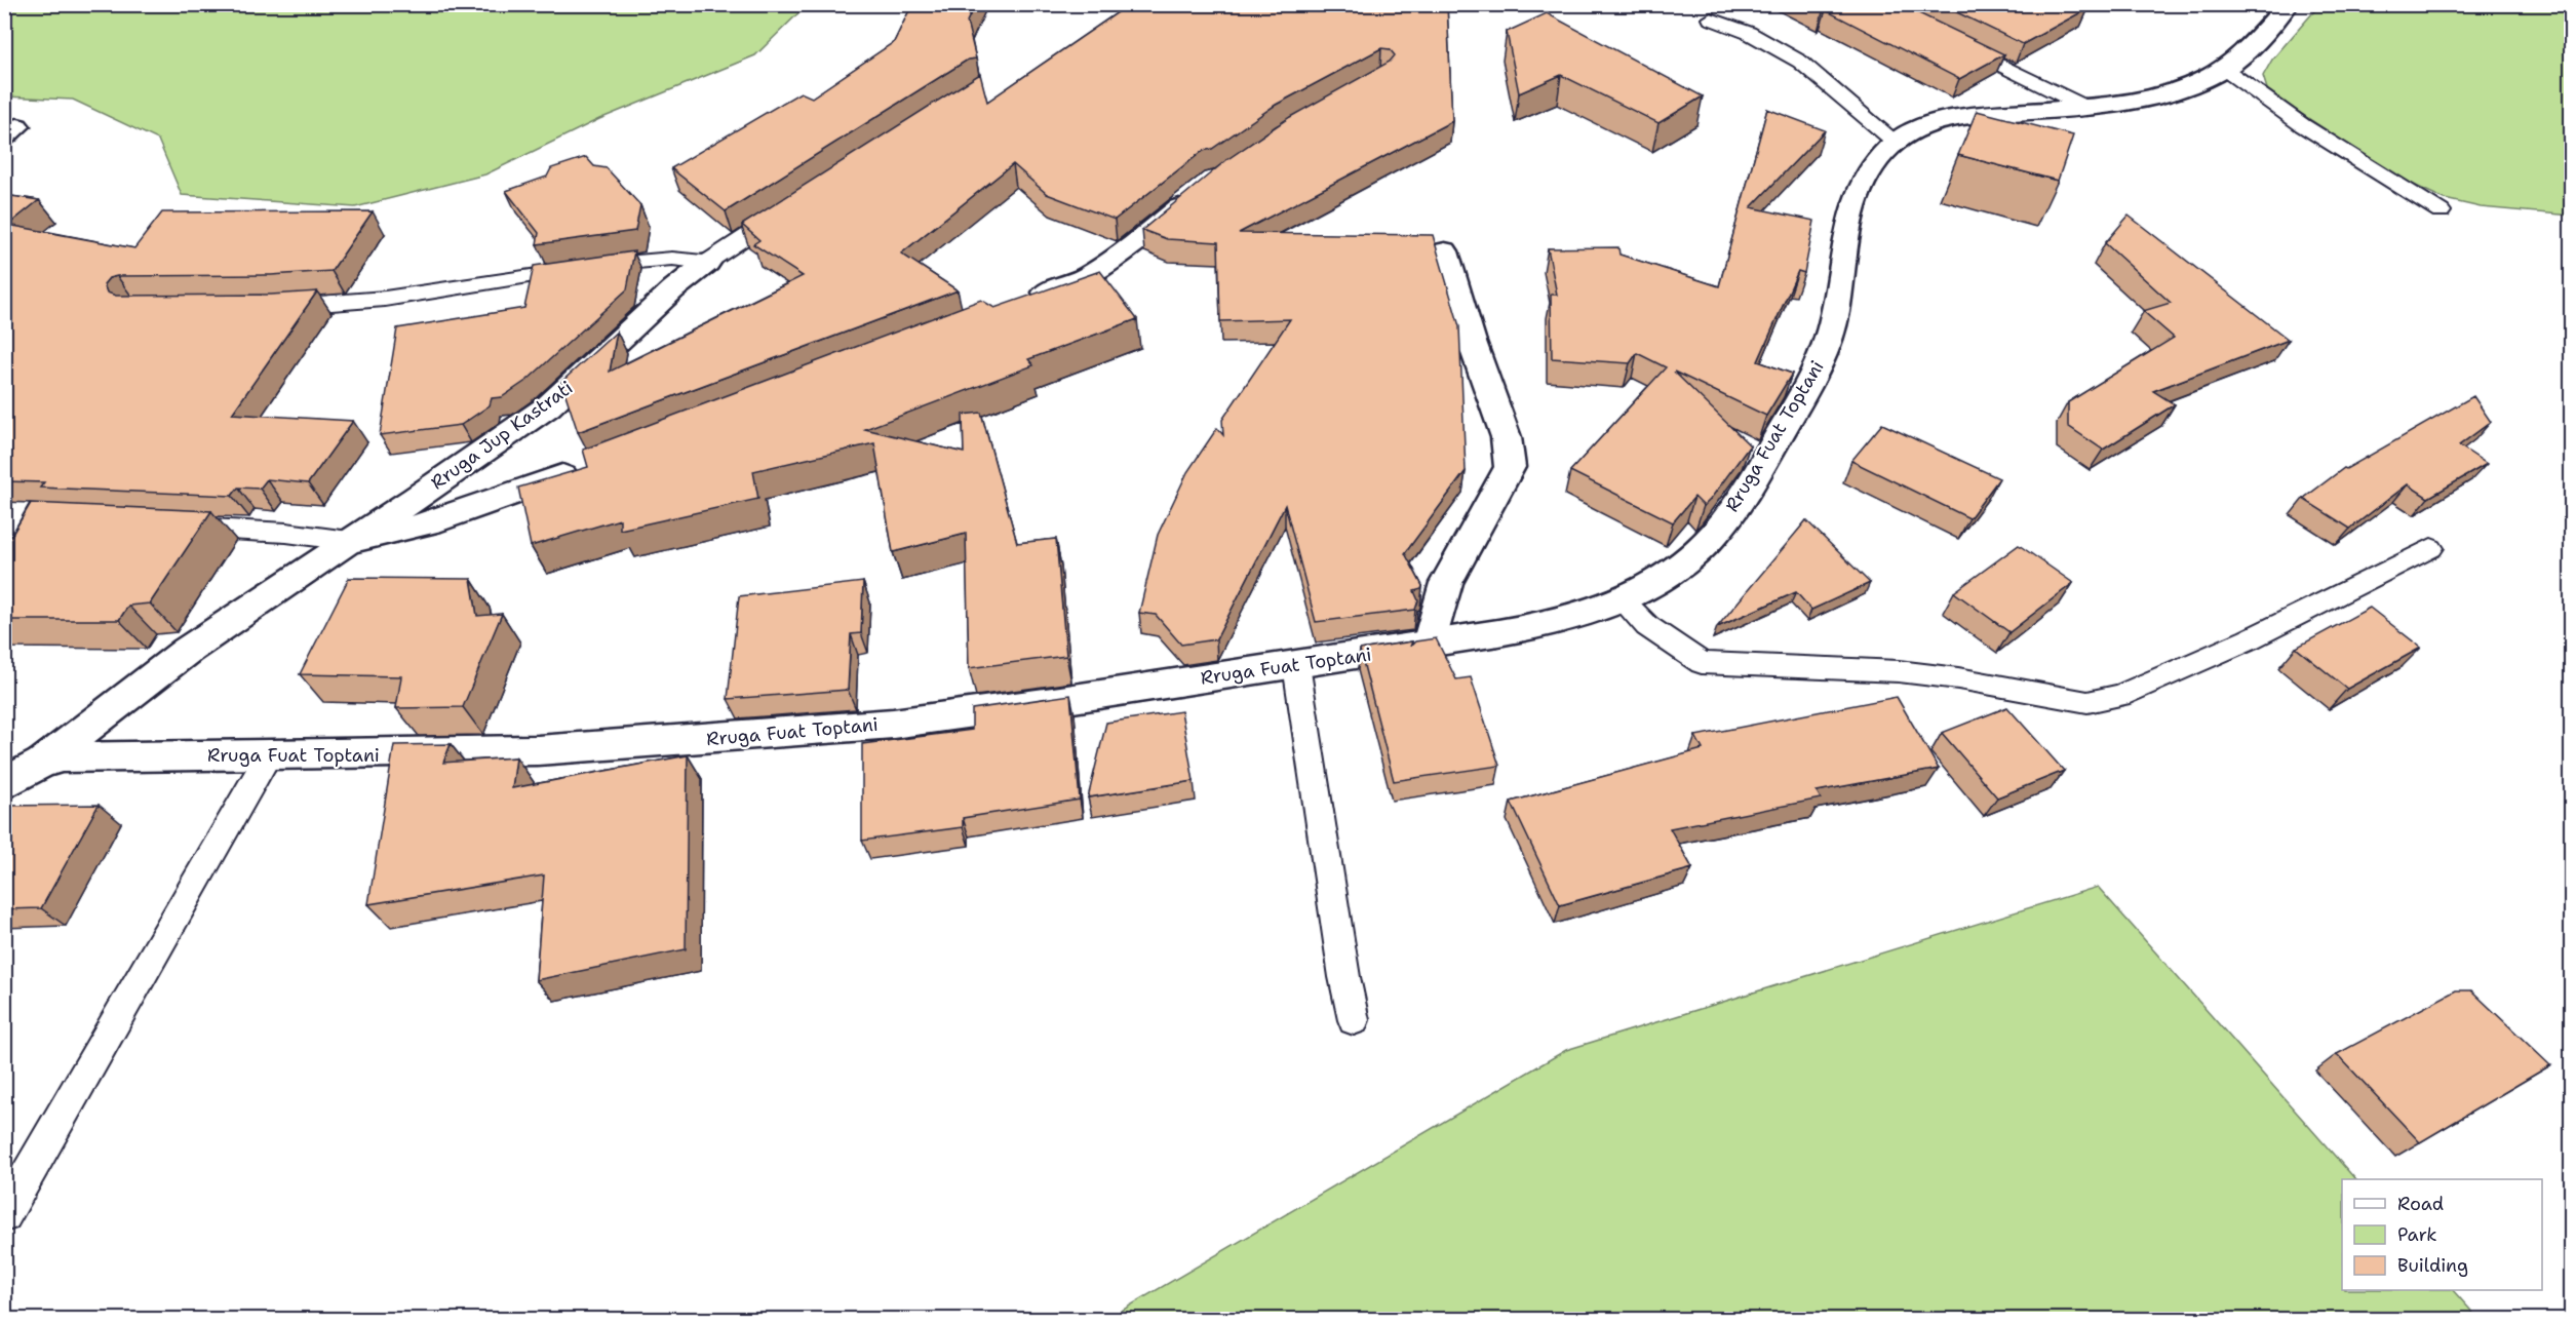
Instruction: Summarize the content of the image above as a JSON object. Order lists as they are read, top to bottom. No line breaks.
{"streets":{"street":["Rruga Jup Kastrati","Rruga Fuat Toptani"]},"crossings":[["Rruga Jup Kastrati","Rruga Fuat Toptani"]],"legend":["Road","Park","Building"]}
